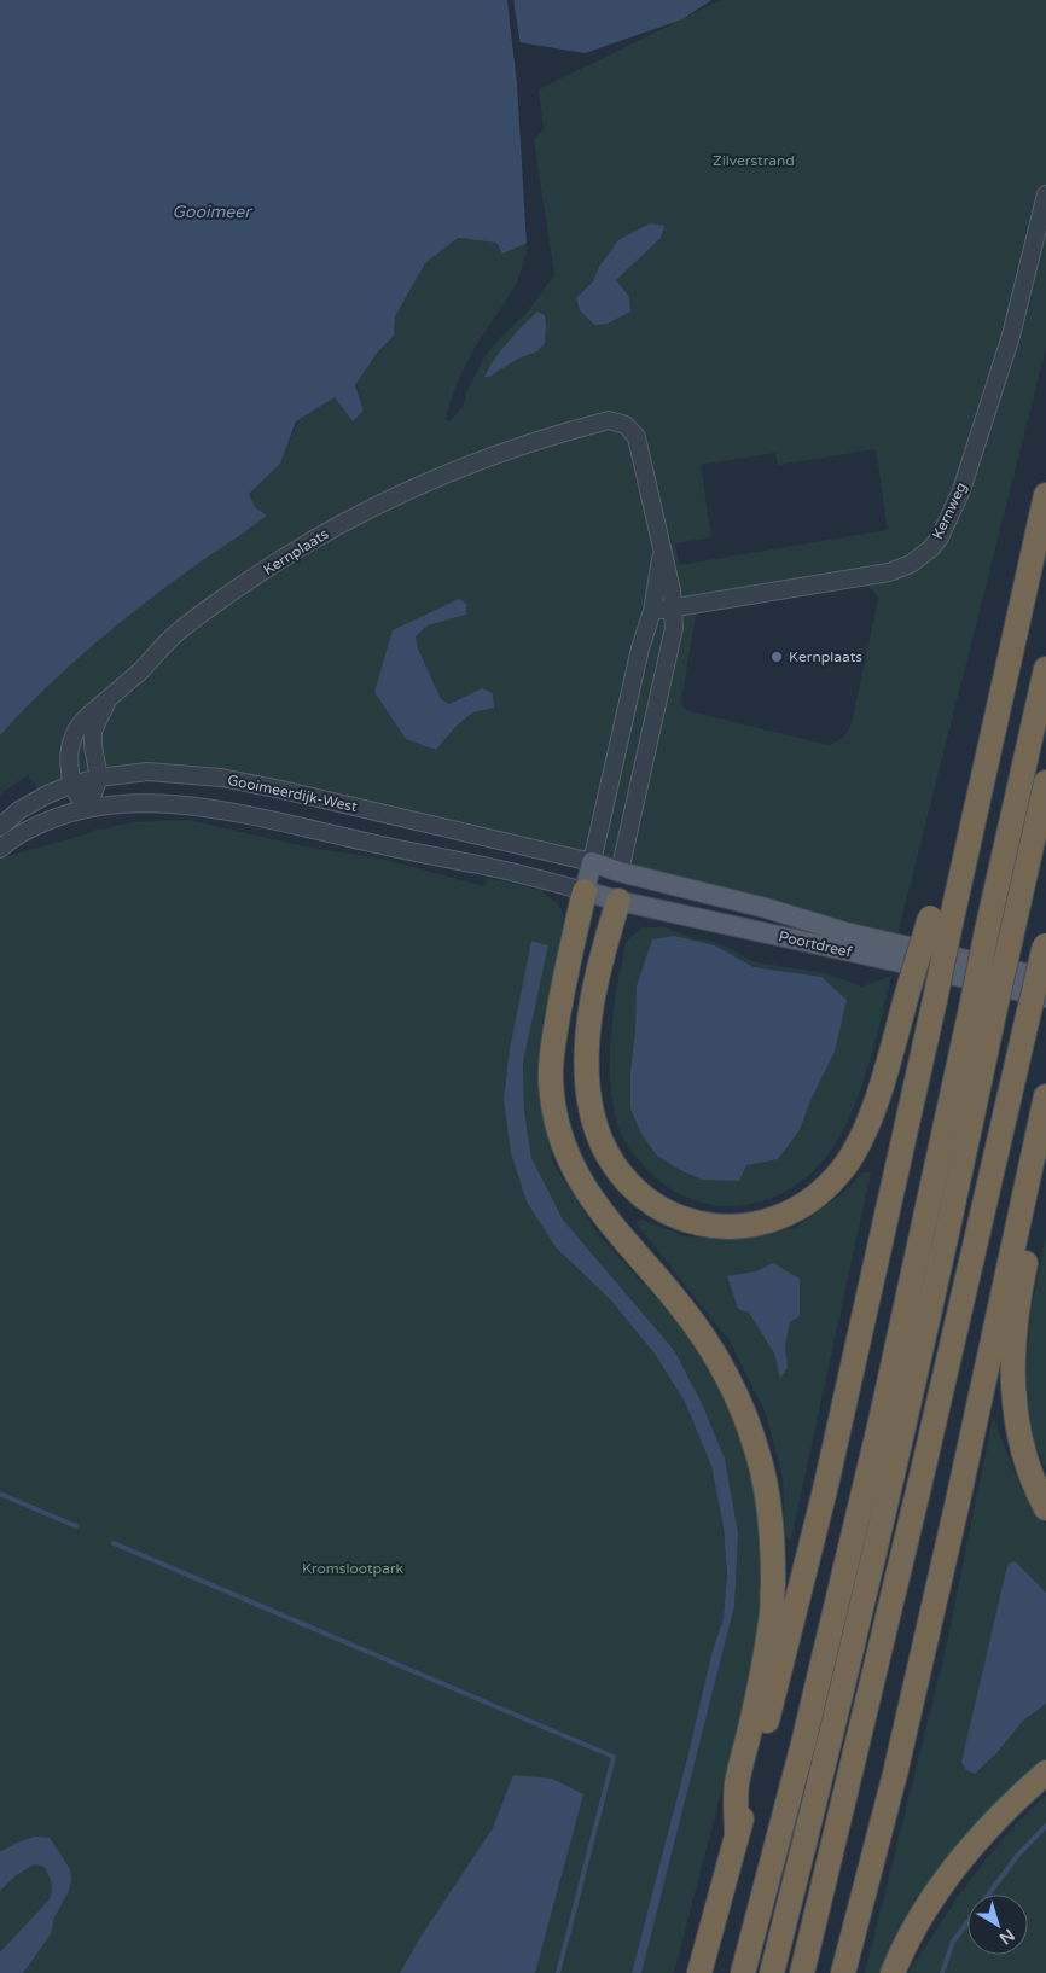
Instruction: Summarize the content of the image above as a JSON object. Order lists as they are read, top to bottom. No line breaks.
{"streets":{"main road":["Kernplaats","Poortdreef"],"street":["Kernweg","Gooimeerdijk-West"]},"crossings":[["Kernweg","Kernplaats"],["Kernplaats","Gooimeerdijk-West"],["Kernplaats","Poortdreef"],["Gooimeerdijk-West","Poortdreef"]],"water":["Gooimeer"],"parks":["Zilverstrand","Kromslootpark"],"places":["Kernplaats"],"north":"bottom right"}
